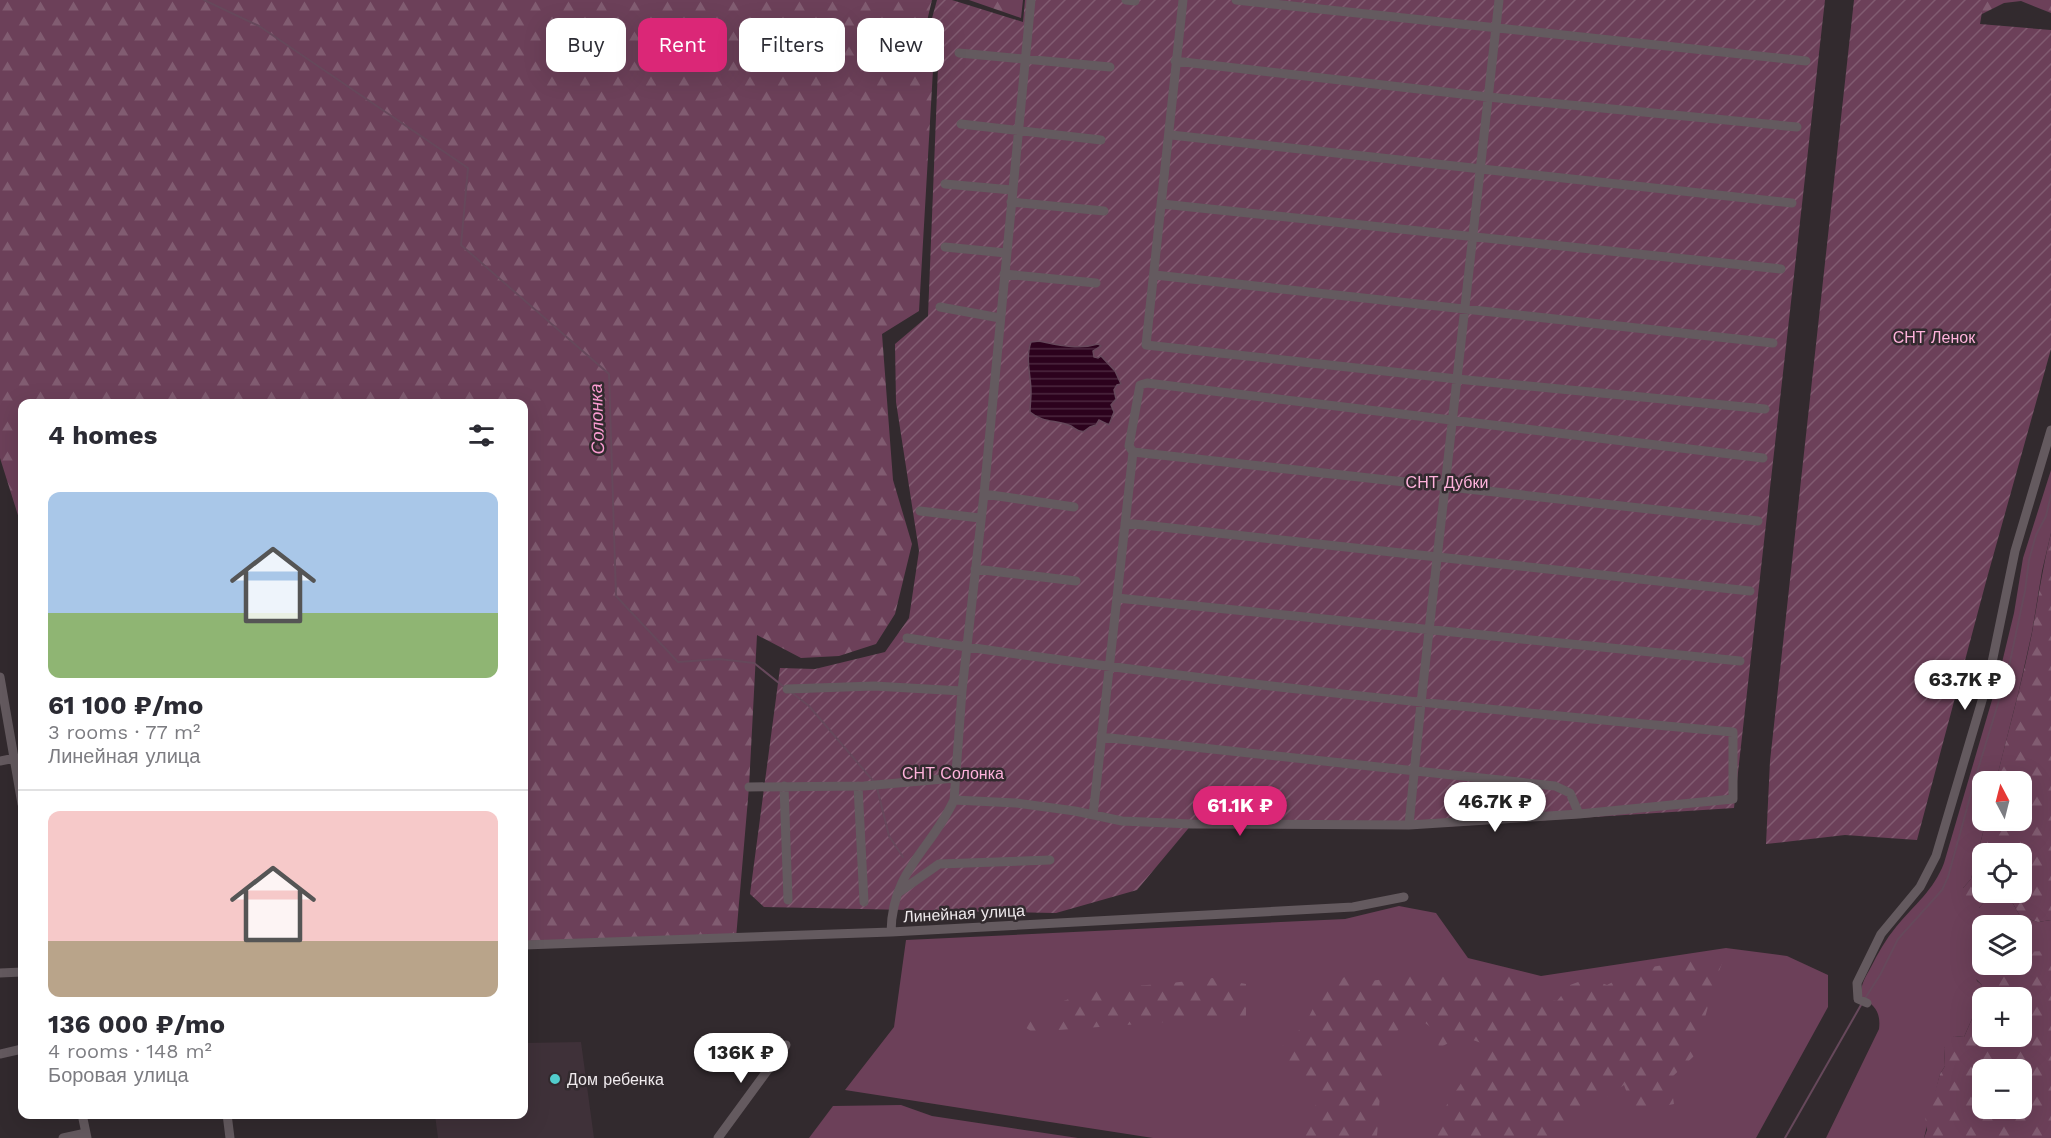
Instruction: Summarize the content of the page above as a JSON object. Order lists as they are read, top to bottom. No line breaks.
{"streets":{"street":["Линейная улица"]},"water":["Солонка"],"parks":["СНТ Ленок","СНТ Дубки","СНТ Солонка"],"places":["Дом ребенка"],"north":"top","page":{"chip":["Buy","Rent","Filters","New"],"heading":"4 homes","list":[{"name":"61 100 ₽/mo","note":"3 rooms · 77 m² · Линейная улица"},{"name":"136 000 ₽/mo","note":"4 rooms · 148 m² · Боровая улица"}],"price":["63.7K ₽","46.7K ₽","61.1K ₽","136K ₽"],"map_buttons":["+","−"]}}
